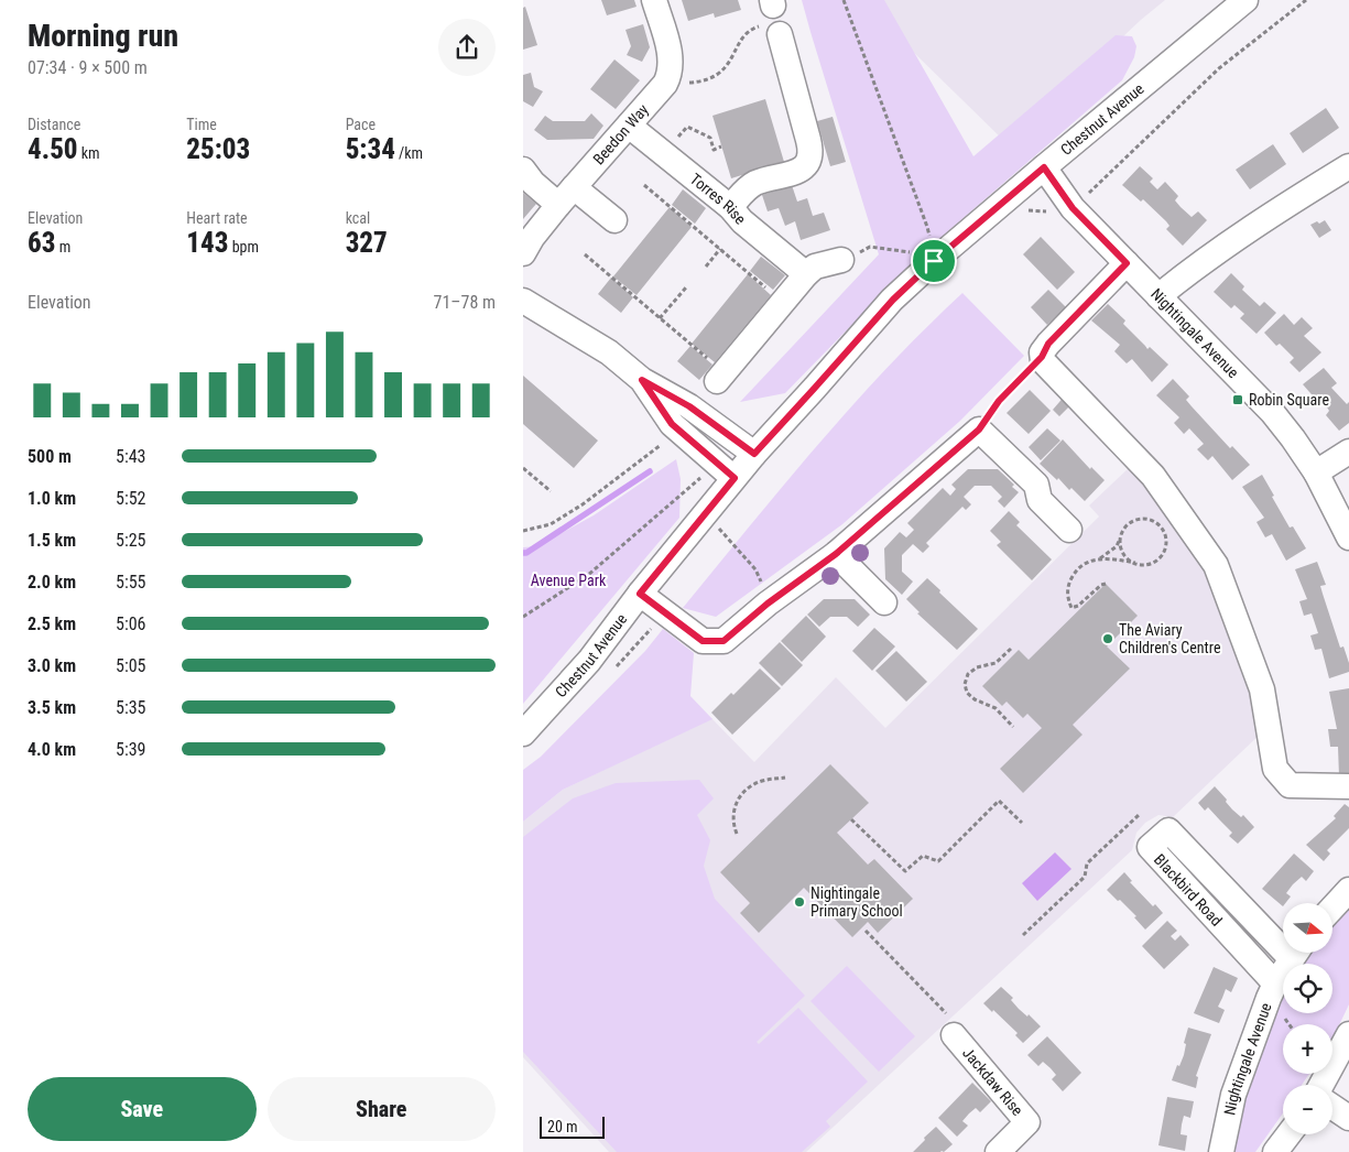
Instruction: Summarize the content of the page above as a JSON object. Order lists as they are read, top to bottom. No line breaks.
{"streets":{"street":["Chestnut Avenue","Beedon Way","Torres Rise","Nightingale Avenue","Blackbird Road","Jackdaw Rise"]},"crossings":[["Chestnut Avenue","Nightingale Avenue"],["Beedon Way","Torres Rise"],["Nightingale Avenue","Blackbird Road"]],"parks":["Avenue Park"],"places":{"transit":["Robin Square"],"other":["The Aviary Children's Centre","Nightingale Primary School"]},"scale_bar":"20 m","north":"right","page":{"heading":["Morning run","07:34 · 9 × 500 m"],"stats":[["Distance","4.50 km"],["Time","25:03"],["Pace","5:34 /km"],["Elevation","63 m"],["Heart rate","143 bpm"],["kcal","327"]],"chart":["Elevation","71–78 m"],"list":[{"name":"500 m","note":"5:43"},{"name":"1.0 km","note":"5:52"},{"name":"1.5 km","note":"5:25"},{"name":"2.0 km","note":"5:55"},{"name":"2.5 km","note":"5:06"},{"name":"3.0 km","note":"5:05"},{"name":"3.5 km","note":"5:35"},{"name":"4.0 km","note":"5:39"}],"map_buttons":["+","−"],"buttons":["Save","Share"],"scale":"20 m"}}
